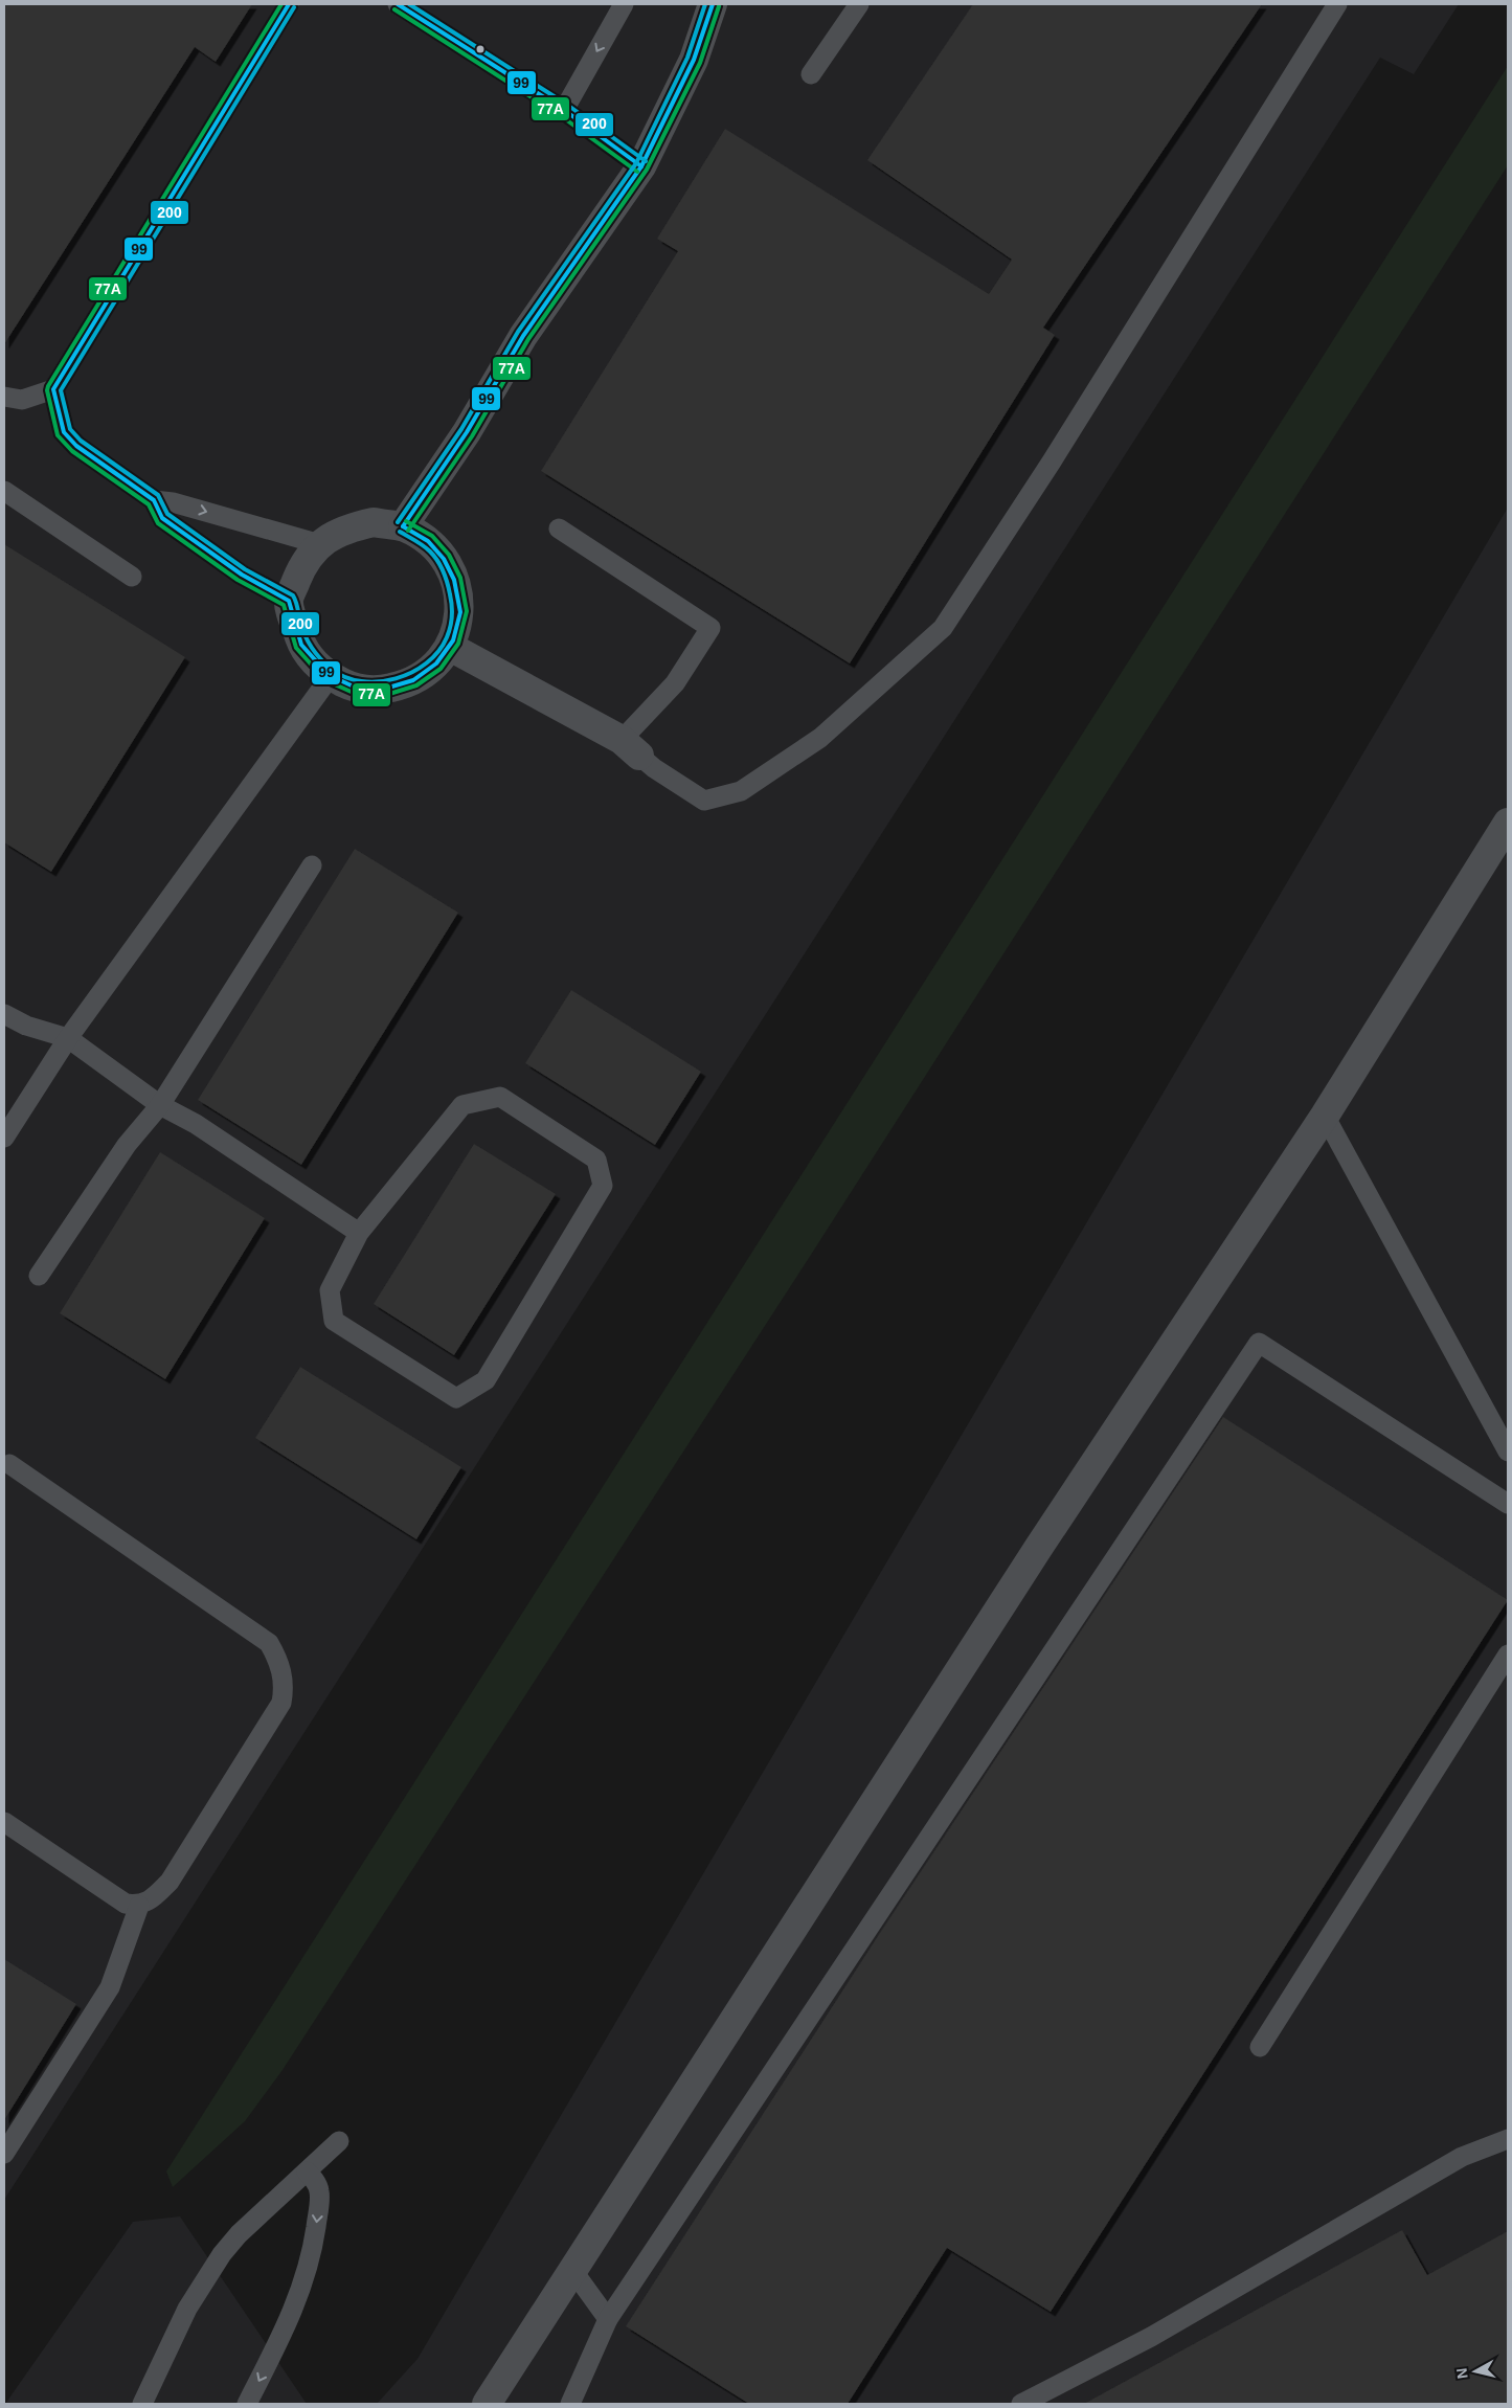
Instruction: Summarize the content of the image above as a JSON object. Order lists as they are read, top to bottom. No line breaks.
{"lines":["transit line 99","transit line 77A","transit line 200"],"north":"left"}
